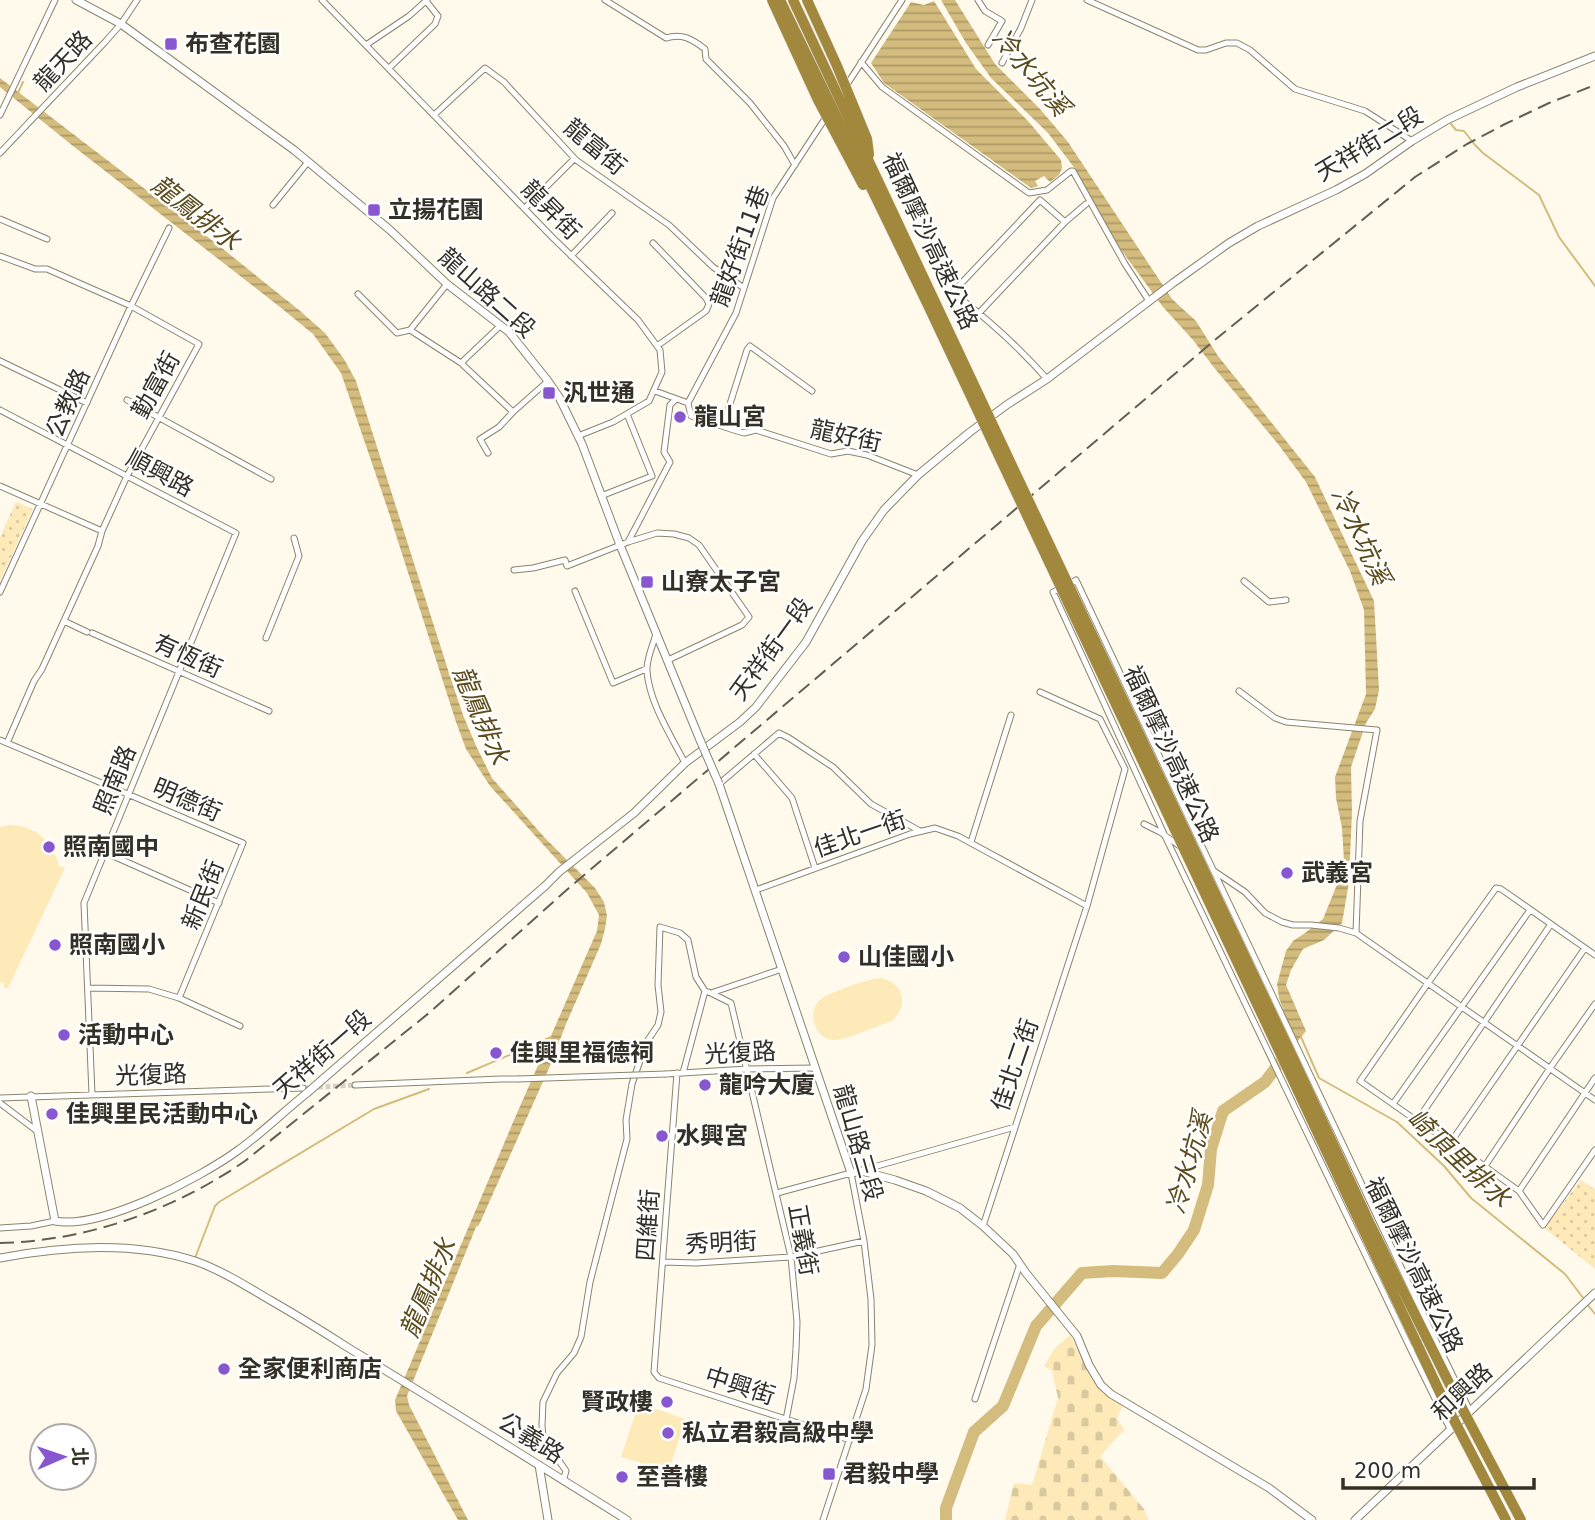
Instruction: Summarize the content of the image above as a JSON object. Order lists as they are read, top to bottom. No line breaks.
{"streets":{"highway":["福爾摩沙高速公路"],"street":["龍天路","天祥街二段","龍富街","龍昇街","龍好街11巷","龍山路二段","勤富街","公教路","龍好街","順興路","天祥街一段","有恆街","照南路","明德街","佳北一街","新民街","光復路","佳北二街","龍山路三段","四維街","正義街","秀明街","中興街","和興路","公義路"]},"crossings":[["龍天路","龍山路二段"],["龍富街","龍昇街"],["龍富街","龍好街11巷"],["龍好街11巷","龍好街"],["龍山路二段","龍山路三段"],["勤富街","公教路"],["勤富街","順興路"],["勤富街","有恆街"],["勤富街","明德街"],["公教路","順興路"],["龍好街","天祥街一段"],["順興路","照南路"],["天祥街一段","光復路"],["有恆街","照南路"],["照南路","明德街"],["照南路","光復路"],["明德街","新民街"],["佳北一街","佳北二街"],["佳北一街","龍山路三段"],["光復路","龍山路三段"],["光復路","四維街"],["光復路","正義街"],["龍山路三段","秀明街"],["龍山路三段","中興街"],["四維街","正義街"],["四維街","秀明街"],["四維街","中興街"],["正義街","秀明街"],["正義街","中興街"]],"water":["冷水坑溪","龍鳳排水","崎頂里排水"],"places":{"transit":["布查花園","立揚花園","汎世通","山寮太子宮","君毅中學"],"other":["龍山宮","照南國中","武義宮","照南國小","山佳國小","活動中心","佳興里福德祠","龍吟大廈","佳興里民活動中心","水興宮","全家便利商店","賢政樓","私立君毅高級中學","至善樓"]},"scale_bar":"200 m","north":"right"}
